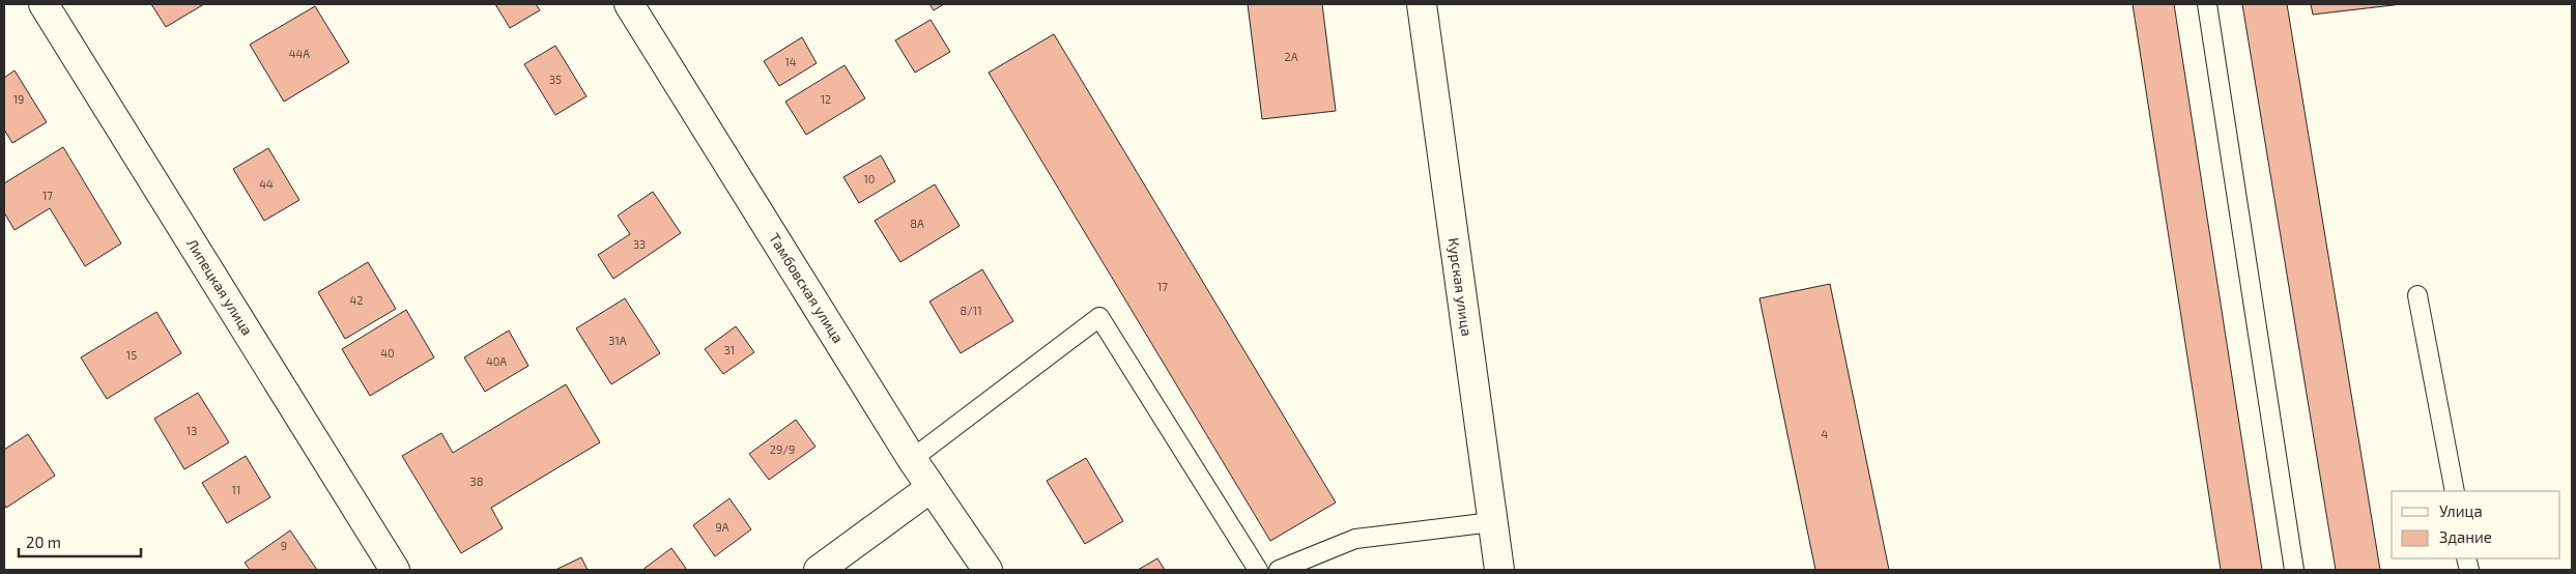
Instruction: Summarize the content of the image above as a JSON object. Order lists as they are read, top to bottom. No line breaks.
{"streets":{"street":["Липецкая улица","Курская улица","Тамбовская улица"]},"house_numbers":["44А","2А","14","35","19","12","10","44","17","8А","33","17","42","8/11","31А","31","40","15","40А","13","4","29/9","38","11","9А","9"],"legend":["Улица","Здание"],"scale_bar":"20 m"}
